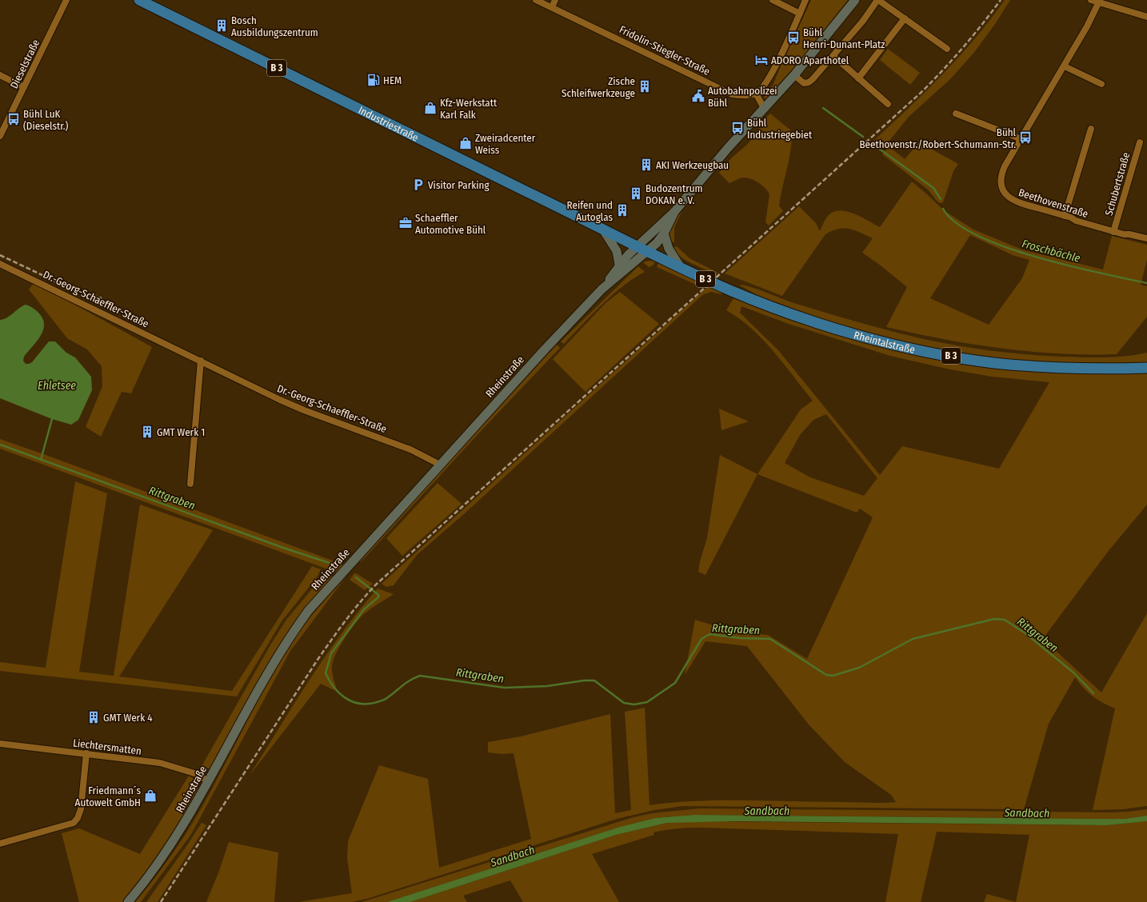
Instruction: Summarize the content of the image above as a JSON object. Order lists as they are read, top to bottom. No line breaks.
{"streets":{"main road":["B 3","Industriestraße","Rheintalstraße"],"street":["Fridolin-Stiegler-Straße","Dieselstraße","Schubertstraße","Beethovenstraße","Dr.-Georg-Schaeffler-Straße","Rheinstraße","Liechtersmatten"]},"crossings":[["Industriestraße","Rheintalstraße"],["Industriestraße","Rheinstraße"],["Schubertstraße","Beethovenstraße"],["Dr.-Georg-Schaeffler-Straße","Rheinstraße"],["Rheintalstraße","Rheinstraße"],["Rheinstraße","Liechtersmatten"]],"water":["Froschbächle","Ehletsee","Rittgraben","Sandbach"],"places":{"building":["Bosch Ausbildungszentrum","Zische Schleifwerkzeuge","AKI Werkzeugbau","Budozentrum DOKAN e. V.","Reifen und Autoglas","GMT Werk 1","GMT Werk 4"],"bus stop":["Bühl Henri-Dunant-Platz","Bühl LuK (Dieselstr.)","Bühl Industriegebiet","Bühl Beethovenstr./Robert-Schumann-Str."],"hotel":["ADORO Aparthotel"],"fuel station":["HEM"],"public building":["Autobahnpolizei Bühl"],"shop":["Kfz-Werkstatt Karl Falk","Zweiradcenter Weiss","Friedmann´s Autowelt GmbH"],"parking":["Visitor Parking"],"office":["Schaeffler Automotive Bühl"]}}
